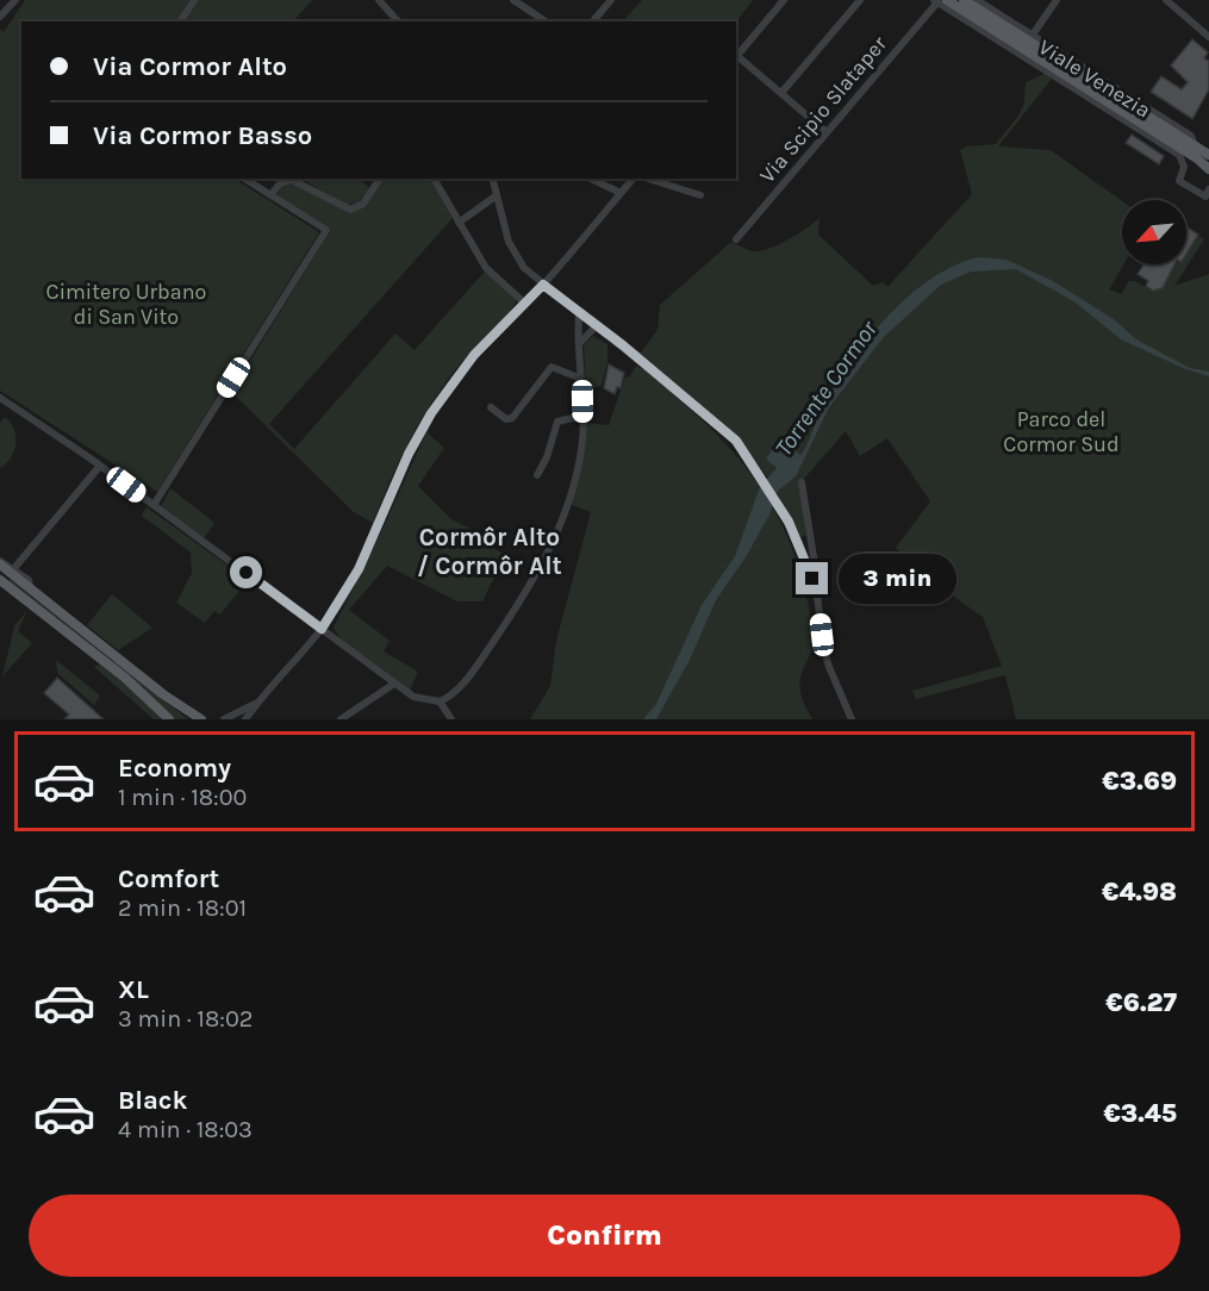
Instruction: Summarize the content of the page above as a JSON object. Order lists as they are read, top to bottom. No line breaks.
{"streets":{"main road":["Viale Venezia"],"street":["Via Scipio Slataper"]},"crossings":[["Viale Venezia","Via Scipio Slataper"]],"districts":["Cormôr Alto / Cormôr Alt"],"water":["Torrente Cormor"],"parks":["Cimitero Urbano di San Vito","Parco del Cormor Sud"],"north":"bottom left","page":{"banner":["Via Cormor Alto","Via Cormor Basso"],"bubble":"3 min","list":[{"name":"Economy","note":"1 min · 18:00","value":"€3.69"},{"name":"Comfort","note":"2 min · 18:01","value":"€4.98"},{"name":"XL","note":"3 min · 18:02","value":"€6.27"},{"name":"Black","note":"4 min · 18:03","value":"€3.45"}],"buttons":"Confirm"}}
